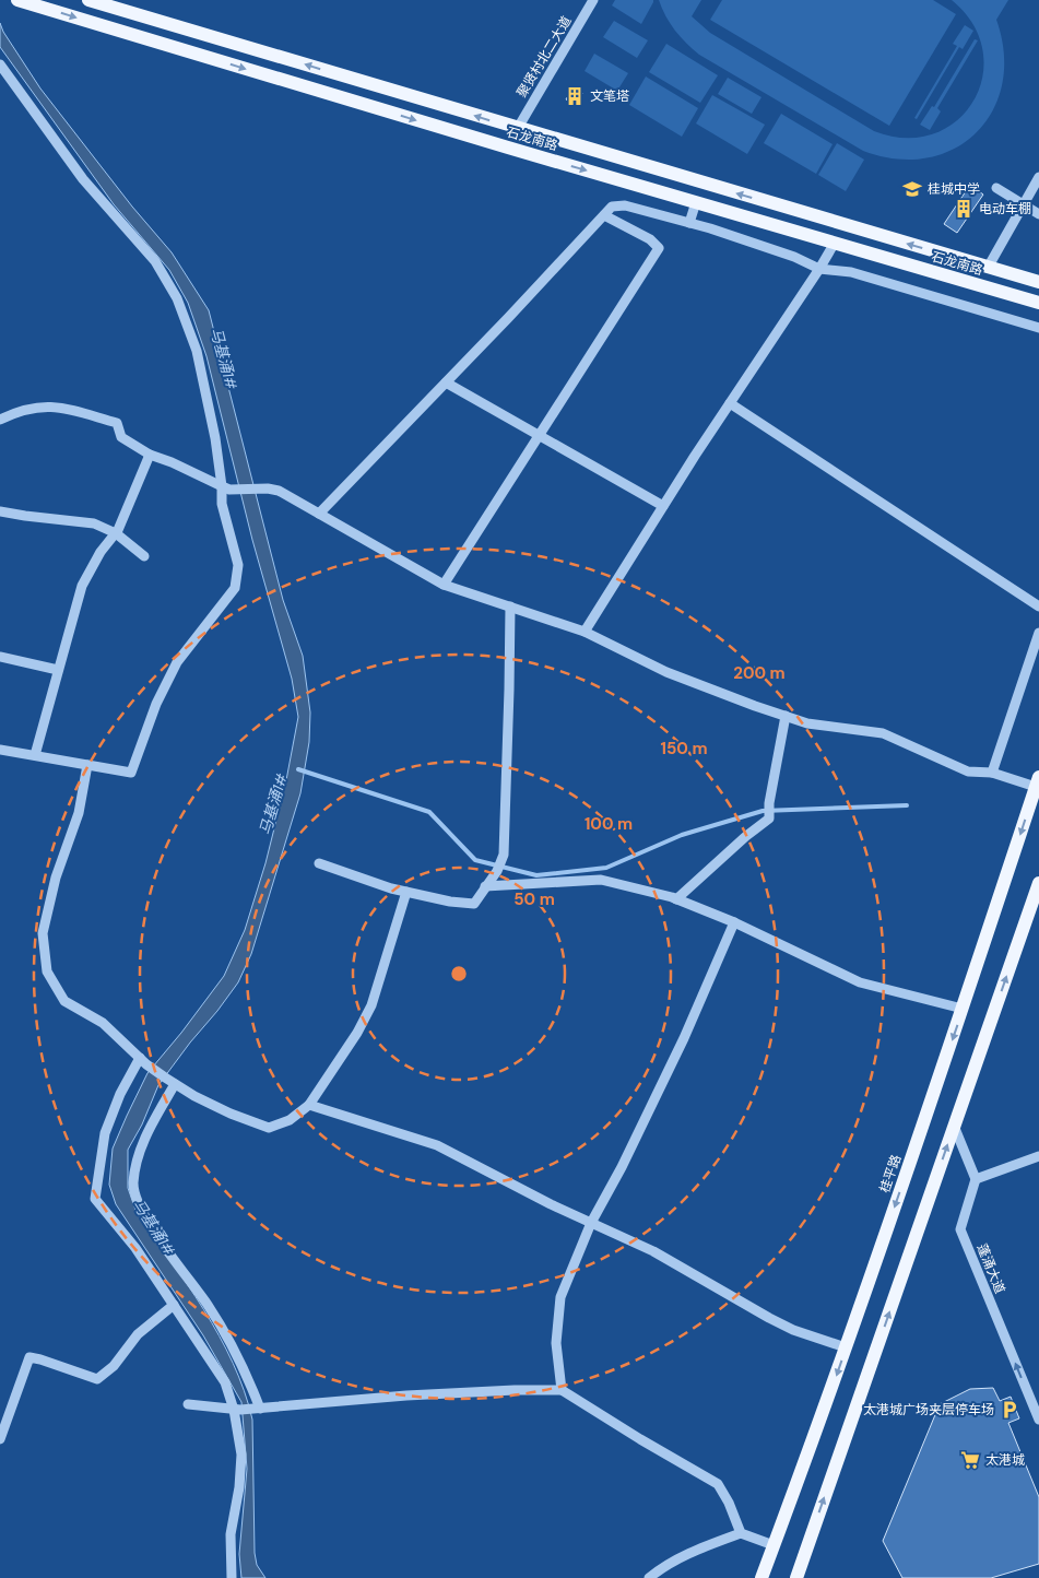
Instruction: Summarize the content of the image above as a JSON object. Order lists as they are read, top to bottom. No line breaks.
{"streets":{"main road":["石龙南路","桂平路"],"street":["聚贤村北二大道","蓬涌大道"]},"crossings":[["聚贤村北二大道","石龙南路"]],"one_way":["蓬涌大道"],"water":["马基涌1#"],"places":{"building":["文笔塔","电动车棚"],"school or university":["桂城中学"],"parking":["太港城广场夹层停车场"],"supermarket":["太港城"]},"rings":["200 m","150 m","100 m","50 m"]}
